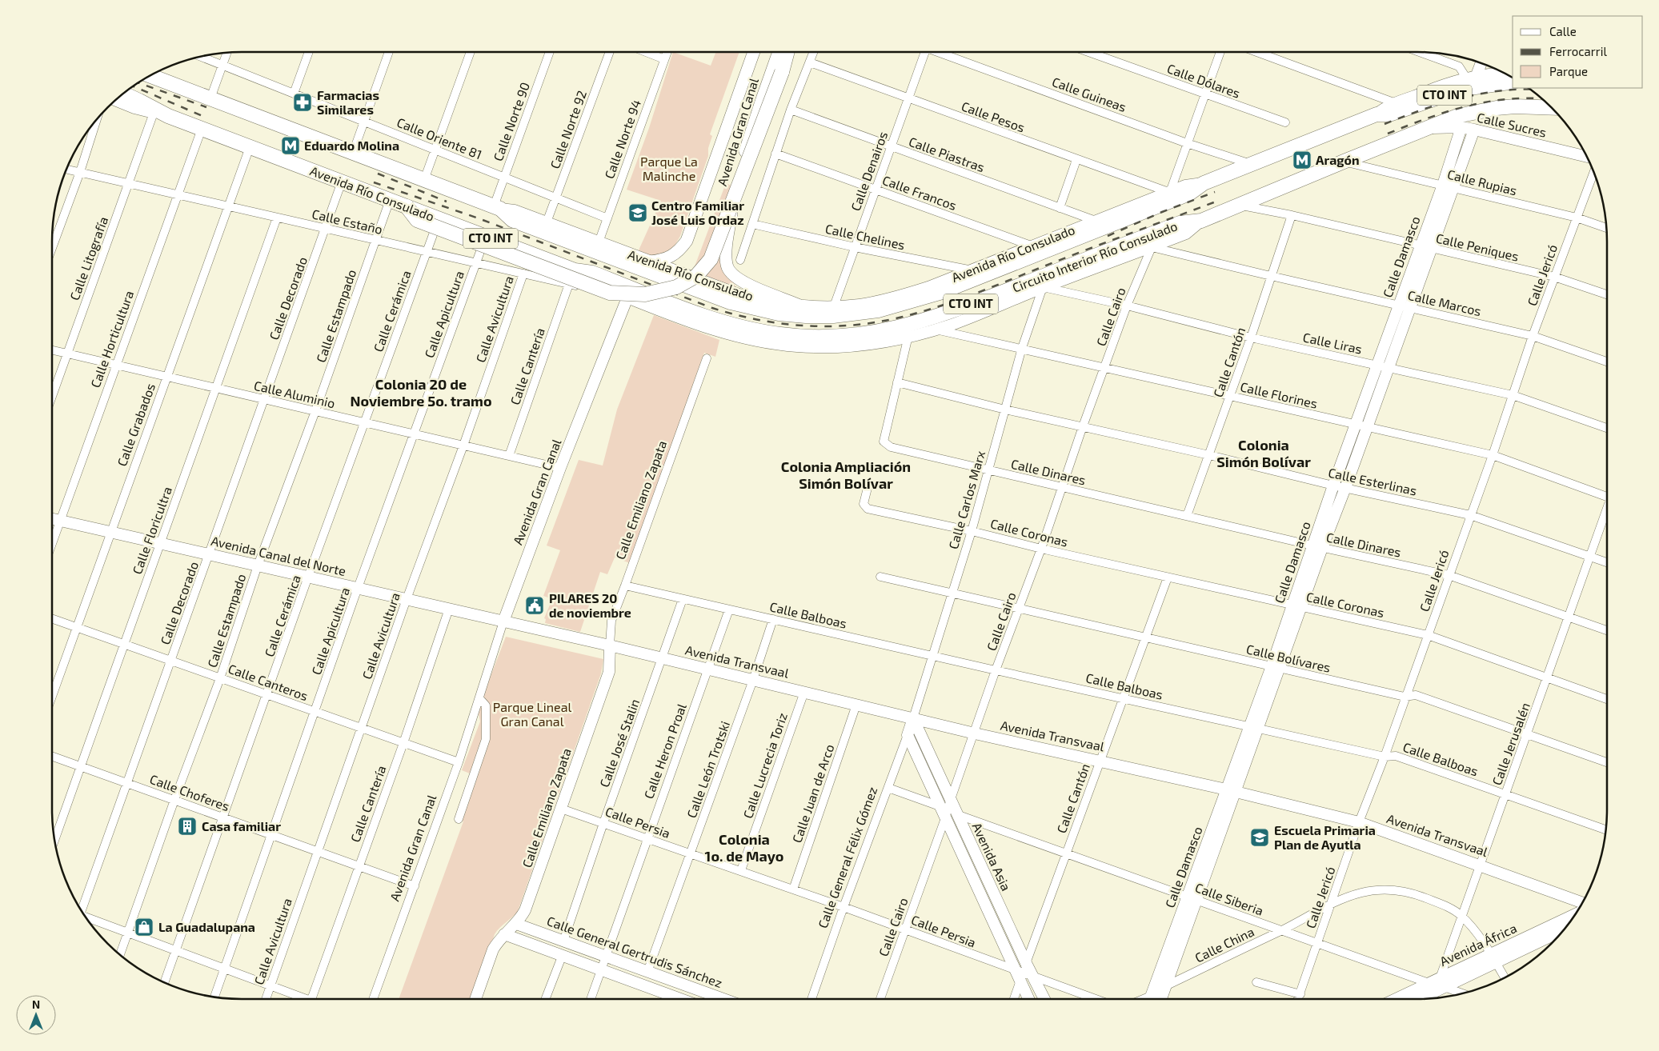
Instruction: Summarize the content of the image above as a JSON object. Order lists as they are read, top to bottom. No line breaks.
{"streets":{"highway":["CTO INT","Avenida Río Consulado","Circuito Interior Río Consulado"],"main road":["Avenida Gran Canal"],"street":["Calle Dólares","Calle Guineas","Calle Pesos","Calle Norte 90","Calle Sucres","Calle Norte 92","Calle Oriente 81","Calle Norte 94","Calle Piastras","Calle Denairos","Calle Rupias","Calle Francos","Calle Estaño","Calle Chelines","Calle Peniques","Calle Damasco","Calle Litografía","Calle Jericó","Calle Decorado","Calle Marcos","Calle Cerámica","Calle Apicultura","Calle Estampado","Calle Cairo","Calle Avicultura","Calle Horticultura","Calle Liras","Calle Cantón","Calle Cantería","Calle Aluminio","Calle Florines","Calle Grabados","Calle Dinares","Calle Esterlinas","Calle Emiliano Zapata","Calle Carlos Marx","Calle Floricultra","Calle Coronas","Avenida Canal del Norte","Calle Balboas","Calle Bolívares","Avenida Transvaal","Calle Canteros","Calle José Stalin","Calle Jerusalén","Calle Heron Proal","Calle Lucrecia Toriz","Calle León Trotski","Calle Choferes","Calle Juan de Arco","Calle Persia","Avenida Asia","Calle General Félix Gómez","Calle Siberia","Calle China","Avenida África","Calle General Gertrudis Sánchez"]},"crossings":[["Calle Guineas","Avenida Río Consulado"],["CTO INT","Calle Sucres"],["CTO INT","Calle Rupias"],["CTO INT","Avenida Río Consulado"],["CTO INT","Calle Peniques"],["CTO INT","Circuito Interior Río Consulado"],["CTO INT","Calle Marcos"],["CTO INT","Calle Cairo"],["CTO INT","Calle Liras"],["CTO INT","Calle Florines"],["CTO INT","Calle Carlos Marx"],["Calle Pesos","Calle Denairos"],["Calle Pesos","Avenida Río Consulado"],["Calle Norte 90","Calle Oriente 81"],["Calle Norte 90","Avenida Río Consulado"],["Calle Norte 90","Circuito Interior Río Consulado"],["Calle Sucres","Calle Damasco"],["Calle Norte 92","Calle Oriente 81"],["Calle Norte 92","Avenida Río Consulado"],["Avenida Gran Canal","Avenida Río Consulado"],["Avenida Gran Canal","Calle Estaño"],["Avenida Gran Canal","Calle Aluminio"],["Avenida Gran Canal","Avenida Canal del Norte"],["Avenida Gran Canal","Avenida Transvaal"],["Avenida Gran Canal","Calle Canteros"],["Avenida Gran Canal","Calle Choferes"],["Calle Oriente 81","Calle Norte 94"],["Calle Norte 94","Avenida Río Consulado"],["Calle Piastras","Calle Denairos"],["Calle Piastras","Avenida Río Consulado"],["Calle Denairos","Calle Francos"],["Calle Denairos","Avenida Río Consulado"],["Calle Denairos","Calle Chelines"],["Calle Rupias","Calle Damasco"],["Calle Rupias","Calle Jericó"],["Calle Francos","Avenida Río Consulado"],["Avenida Río Consulado","Calle Estaño"],["Avenida Río Consulado","Calle Chelines"],["Avenida Río Consulado","Circuito Interior Río Consulado"],["Avenida Río Consulado","Calle Litografía"],["Avenida Río Consulado","Calle Decorado"],["Avenida Río Consulado","Calle Estampado"],["Avenida Río Consulado","Calle Horticultura"],["Avenida Río Consulado","Calle Grabados"],["Calle Estaño","Calle Litografía"],["Calle Estaño","Calle Decorado"],["Calle Estaño","Calle Cerámica"],["Calle Estaño","Calle Apicultura"],["Calle Estaño","Calle Estampado"],["Calle Estaño","Calle Avicultura"],["Calle Estaño","Calle Horticultura"],["Calle Estaño","Calle Cantería"],["Calle Estaño","Calle Grabados"],["Calle Estaño","Calle Floricultra"],["Calle Peniques","Calle Damasco"],["Calle Peniques","Calle Jericó"],["Calle Peniques","Calle Cantón"],["Calle Damasco","Calle Marcos"],["Calle Damasco","Calle Liras"],["Calle Damasco","Calle Florines"],["Calle Damasco","Calle Dinares"],["Calle Damasco","Calle Esterlinas"],["Calle Damasco","Calle Coronas"],["Calle Damasco","Calle Balboas"],["Calle Damasco","Calle Bolívares"],["Calle Damasco","Avenida Transvaal"],["Calle Damasco","Calle Siberia"],["Calle Damasco","Calle China"],["Calle Litografía","Calle Aluminio"],["Calle Jericó","Calle Marcos"],["Calle Jericó","Calle Liras"],["Calle Jericó","Calle Florines"],["Calle Jericó","Calle Dinares"],["Calle Jericó","Calle Esterlinas"],["Calle Jericó","Calle Coronas"],["Calle Jericó","Calle Balboas"],["Calle Jericó","Calle Bolívares"],["Calle Jericó","Avenida Transvaal"],["Calle Jericó","Calle Siberia"],["Calle Jericó","Calle China"],["Calle Decorado","Calle Aluminio"],["Calle Decorado","Avenida Canal del Norte"],["Calle Decorado","Calle Canteros"],["Calle Decorado","Calle Choferes"],["Calle Marcos","Calle Cairo"],["Calle Marcos","Calle Cantón"],["Calle Cerámica","Calle Aluminio"],["Calle Cerámica","Avenida Canal del Norte"],["Calle Cerámica","Calle Canteros"],["Calle Cerámica","Calle Choferes"],["Calle Apicultura","Calle Aluminio"],["Calle Apicultura","Avenida Canal del Norte"],["Calle Apicultura","Calle Canteros"],["Calle Apicultura","Calle Choferes"],["Calle Estampado","Calle Aluminio"],["Calle Estampado","Avenida Canal del Norte"],["Calle Estampado","Calle Canteros"],["Calle Estampado","Calle Choferes"],["Calle Cairo","Calle Liras"],["Calle Cairo","Calle Florines"],["Calle Cairo","Calle Dinares"],["Calle Cairo","Calle Esterlinas"],["Calle Cairo","Calle Coronas"],["Calle Cairo","Calle Balboas"],["Calle Cairo","Calle Bolívares"],["Calle Cairo","Avenida Transvaal"],["Calle Cairo","Calle Persia"],["Calle Cairo","Avenida Asia"],["Calle Cairo","Calle Siberia"],["Calle Avicultura","Calle Aluminio"],["Calle Avicultura","Avenida Canal del Norte"],["Calle Avicultura","Calle Canteros"],["Calle Avicultura","Calle Choferes"],["Calle Horticultura","Calle Aluminio"],["Calle Horticultura","Avenida Canal del Norte"],["Calle Liras","Calle Cantón"],["Calle Liras","Calle Carlos Marx"],["Calle Cantón","Calle Florines"],["Calle Cantón","Calle Dinares"],["Calle Cantón","Calle Esterlinas"],["Calle Cantón","Calle Coronas"],["Calle Cantón","Calle Balboas"],["Calle Cantón","Calle Bolívares"],["Calle Cantón","Avenida Transvaal"],["Calle Cantón","Calle Persia"],["Calle Cantón","Avenida Asia"],["Calle Cantón","Calle Siberia"],["Calle Cantería","Calle Aluminio"],["Calle Cantería","Avenida Canal del Norte"],["Calle Cantería","Calle Canteros"],["Calle Cantería","Calle Choferes"],["Calle Aluminio","Calle Grabados"],["Calle Aluminio","Calle Floricultra"],["Calle Florines","Calle Carlos Marx"],["Calle Grabados","Avenida Canal del Norte"],["Calle Grabados","Calle Canteros"],["Calle Dinares","Calle Esterlinas"],["Calle Dinares","Calle Carlos Marx"],["Calle Dinares","Calle Jerusalén"],["Calle Esterlinas","Calle Carlos Marx"],["Calle Esterlinas","Calle Jerusalén"],["Calle Emiliano Zapata","Calle Balboas"],["Calle Emiliano Zapata","Avenida Transvaal"],["Calle Emiliano Zapata","Calle Persia"],["Calle Emiliano Zapata","Calle General Gertrudis Sánchez"],["Calle Carlos Marx","Calle Coronas"],["Calle Carlos Marx","Calle Balboas"],["Calle Carlos Marx","Calle Bolívares"],["Calle Carlos Marx","Avenida Transvaal"],["Calle Carlos Marx","Avenida Asia"],["Calle Carlos Marx","Calle General Félix Gómez"],["Calle Floricultra","Avenida Canal del Norte"],["Calle Floricultra","Calle Canteros"],["Calle Floricultra","Calle Choferes"],["Calle Coronas","Calle Jerusalén"],["Avenida Canal del Norte","Avenida Transvaal"],["Calle Balboas","Calle José Stalin"],["Calle Balboas","Calle Jerusalén"],["Calle Balboas","Calle Heron Proal"],["Calle Balboas","Calle León Trotski"],["Calle Bolívares","Calle Jerusalén"],["Avenida Transvaal","Calle José Stalin"],["Avenida Transvaal","Calle Jerusalén"],["Avenida Transvaal","Calle Heron Proal"],["Avenida Transvaal","Calle Lucrecia Toriz"],["Avenida Transvaal","Calle León Trotski"],["Avenida Transvaal","Calle Juan de Arco"],["Avenida Transvaal","Avenida Asia"],["Avenida Transvaal","Calle General Félix Gómez"],["Calle José Stalin","Calle Persia"],["Calle José Stalin","Calle General Gertrudis Sánchez"],["Calle Jerusalén","Calle Siberia"],["Calle Jerusalén","Calle China"],["Calle Jerusalén","Avenida África"],["Calle Heron Proal","Calle Persia"],["Calle Heron Proal","Calle General Gertrudis Sánchez"],["Calle Lucrecia Toriz","Calle Persia"],["Calle León Trotski","Calle Persia"],["Calle León Trotski","Calle General Gertrudis Sánchez"],["Calle Juan de Arco","Calle Persia"],["Calle Persia","Avenida Asia"],["Calle Persia","Calle General Félix Gómez"],["Avenida Asia","Calle General Félix Gómez"],["Avenida Asia","Calle Siberia"],["Calle General Félix Gómez","Calle Siberia"],["Calle Siberia","Calle China"],["Calle Siberia","Avenida África"],["Calle China","Avenida África"]],"districts":["Colonia 20 de Noviembre 5o. tramo","Colonia Simón Bolívar","Colonia Ampliación Simón Bolívar","Colonia 1o. de Mayo"],"parks":["Parque La Malinche","Parque Lineal Gran Canal"],"places":{"pharmacy":["Farmacias Similares"],"metro station":["Eduardo Molina","Aragón"],"school or university":["Centro Familiar José Luis Ordaz","Escuela Primaria Plan de Ayutla"],"public building":["PILARES 20 de noviembre"],"building":["Casa familiar"],"shop":["La Guadalupana"]},"legend":["Calle","Ferrocarril","Parque"],"north":"top"}
